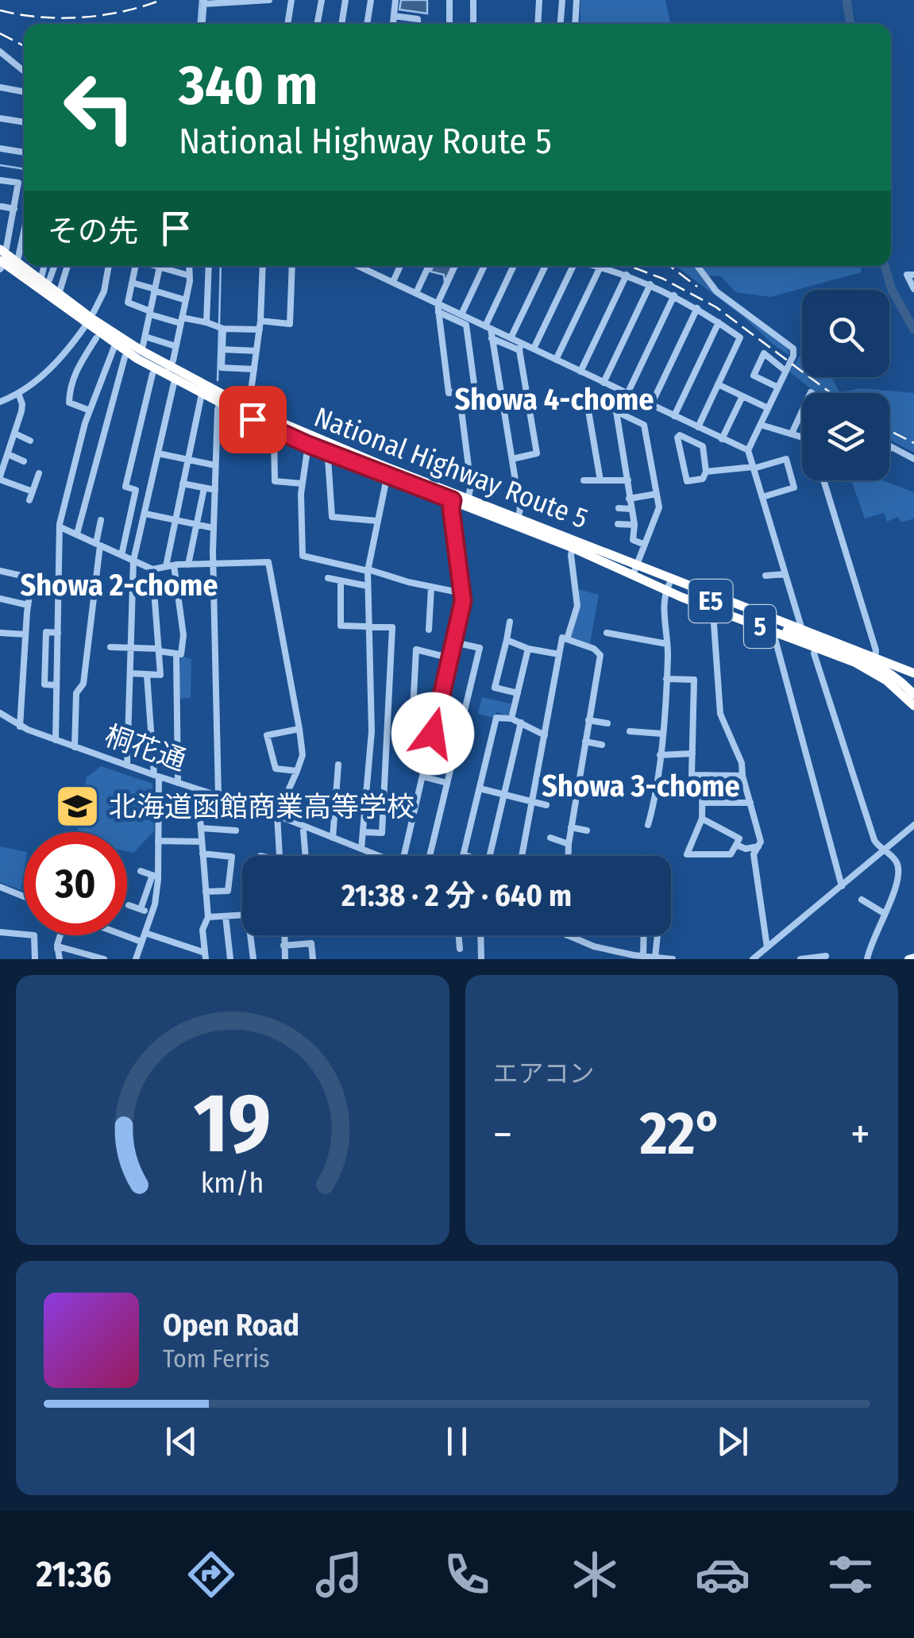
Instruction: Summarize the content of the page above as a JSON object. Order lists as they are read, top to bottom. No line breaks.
{"streets":{"highway":["National Highway Route 5","E5","5"],"street":["桐花通"]},"crossings":[["National Highway Route 5","E5"],["National Highway Route 5","5"],["E5","5"]],"districts":["Showa 4-chome","Showa 2-chome","Showa 3-chome"],"places":{"school or university":["北海道函館商業高等学校"]},"page":{"turn":["340 m","National Highway Route 5"],"then":"その先","limit":"30","trip":"21:38 · 2 分 · 640 m","tile":"エアコン","heat":["−","22°","+"],"song":["Open Road","Tom Ferris"],"tabs":"21:36","gauge":["19","km/h"]}}
